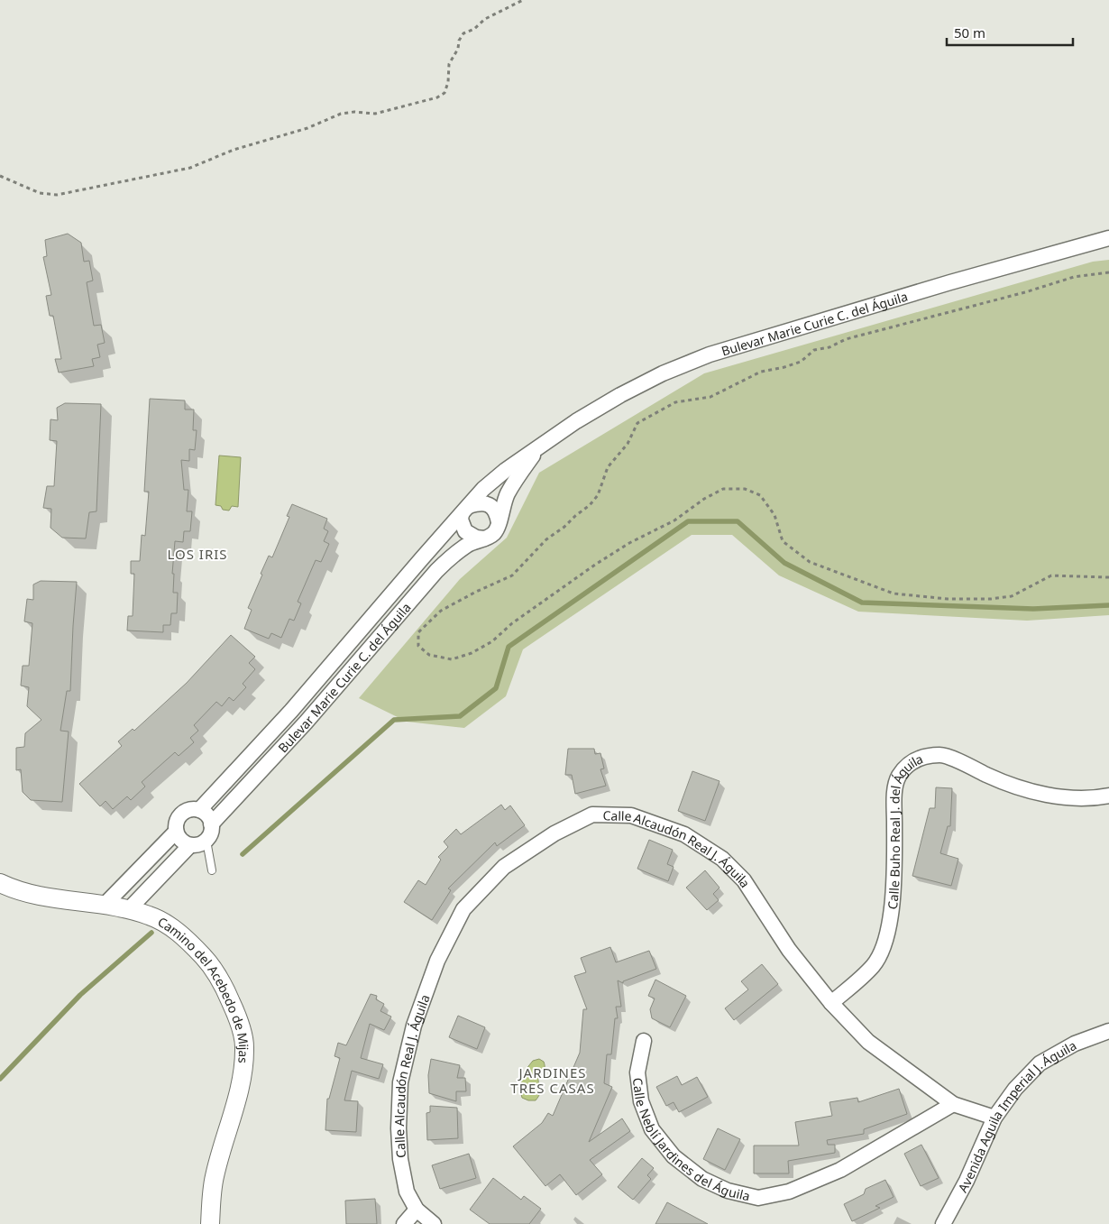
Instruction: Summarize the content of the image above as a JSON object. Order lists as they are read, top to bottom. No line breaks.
{"streets":{"street":["Bulevar Marie Curie C. del Águila","Calle Buho Real J. del Águila","Calle Alcaudón Real J. Águila","Camino del Acebedo de Mijas","Avenida Aguila Imperial J. Águila","Calle Neblí Jardines del Águila"]},"crossings":[["Calle Buho Real J. del Águila","Calle Alcaudón Real J. Águila"],["Calle Alcaudón Real J. Águila","Avenida Aguila Imperial J. Águila"],["Calle Alcaudón Real J. Águila","Calle Neblí Jardines del Águila"]],"districts":["LOS IRIS","JARDINES TRES CASAS"],"scale_bar":"50 m"}
